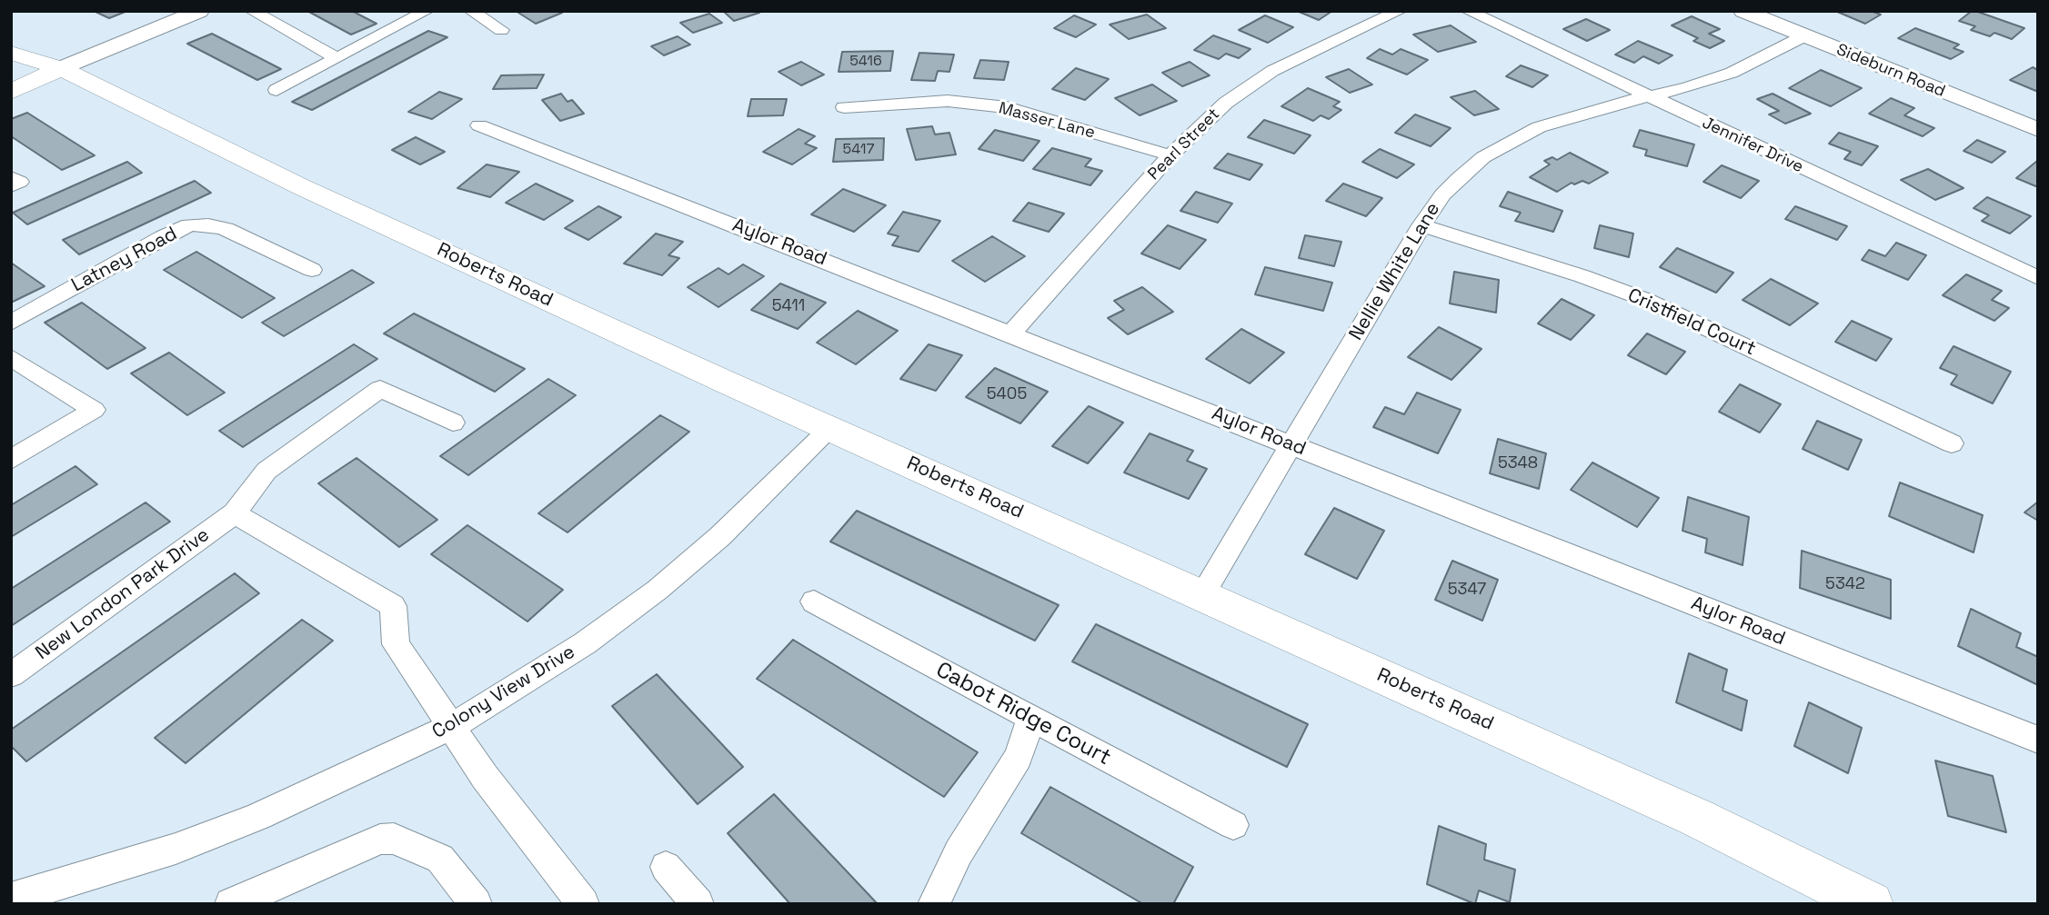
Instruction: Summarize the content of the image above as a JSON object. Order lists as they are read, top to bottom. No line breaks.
{"streets":{"main road":["Roberts Road"],"street":["Sideburn Road","Masser Lane","Pearl Street","Jennifer Drive","Aylor Road","Latney Road","Nellie White Lane","Cristfield Court","New London Park Drive","Colony View Drive","Cabot Ridge Court"]},"crossings":[["Sideburn Road","Nellie White Lane"],["Masser Lane","Pearl Street"],["Pearl Street","Aylor Road"],["Jennifer Drive","Nellie White Lane"],["Aylor Road","Nellie White Lane"],["Nellie White Lane","Roberts Road"],["Nellie White Lane","Cristfield Court"],["Roberts Road","Colony View Drive"]],"house_numbers":["5416","5417","5411","5405","5348","5342","5347"]}
